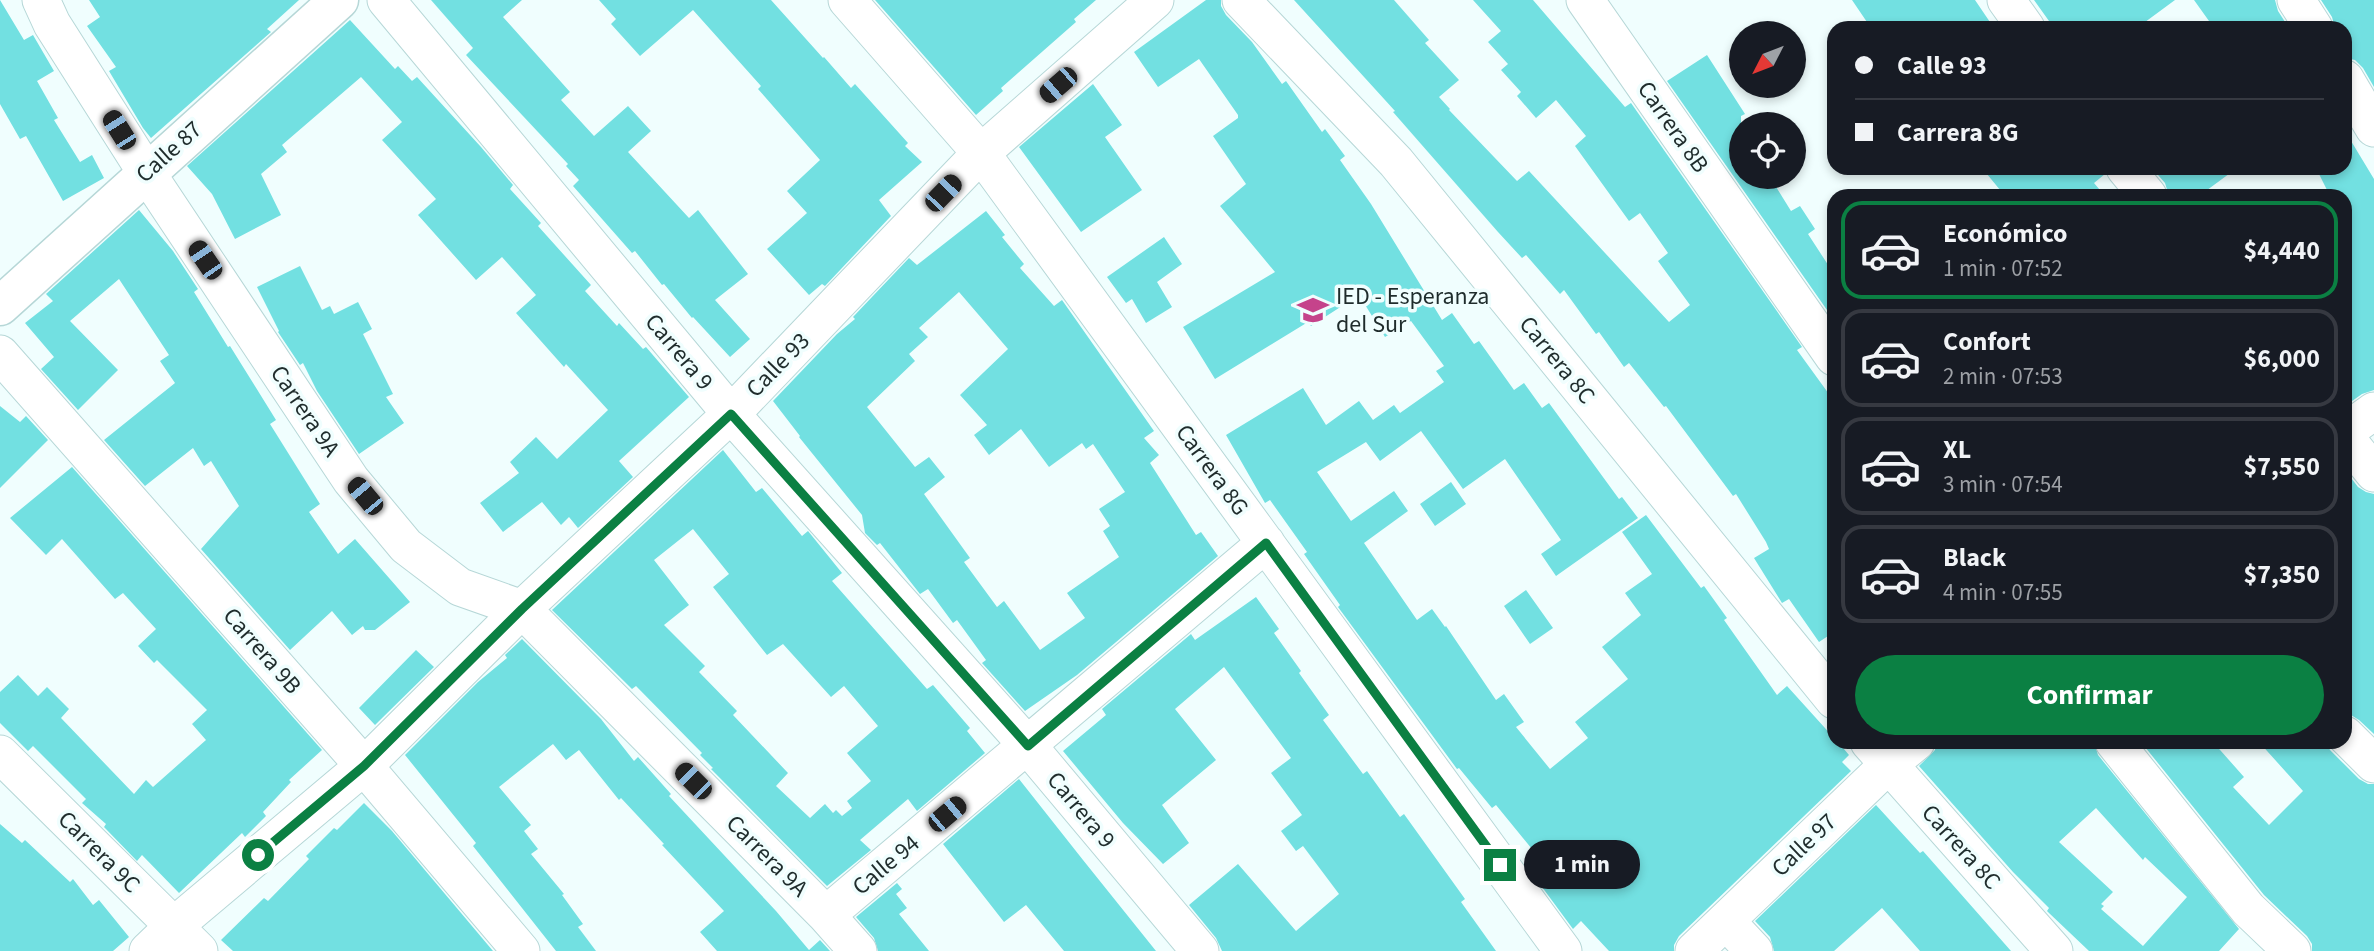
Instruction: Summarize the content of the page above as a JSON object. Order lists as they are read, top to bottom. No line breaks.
{"streets":{"street":["Carrera 8B","Calle 87","Carrera 9","Carrera 8C","Calle 93","Carrera 9A","Carrera 8G","Carrera 9B","Calle 97","Carrera 9C","Calle 94"]},"crossings":[["Calle 87","Carrera 9A"],["Carrera 9","Calle 93"],["Carrera 9","Calle 94"],["Carrera 8C","Calle 97"],["Calle 93","Carrera 9A"],["Calle 93","Carrera 8G"],["Calle 93","Carrera 9B"],["Calle 93","Carrera 9C"],["Carrera 9A","Calle 94"],["Carrera 8G","Calle 94"]],"places":{"school or university":["IED - Esperanza del Sur"]},"north":"bottom left","page":{"banner":["Calle 93","Carrera 8G"],"list":[{"name":"Económico","note":"1 min · 07:52","value":"$4,440"},{"name":"Confort","note":"2 min · 07:53","value":"$6,000"},{"name":"XL","note":"3 min · 07:54","value":"$7,550"},{"name":"Black","note":"4 min · 07:55","value":"$7,350"}],"buttons":"Confirmar","bubble":"1 min"}}
